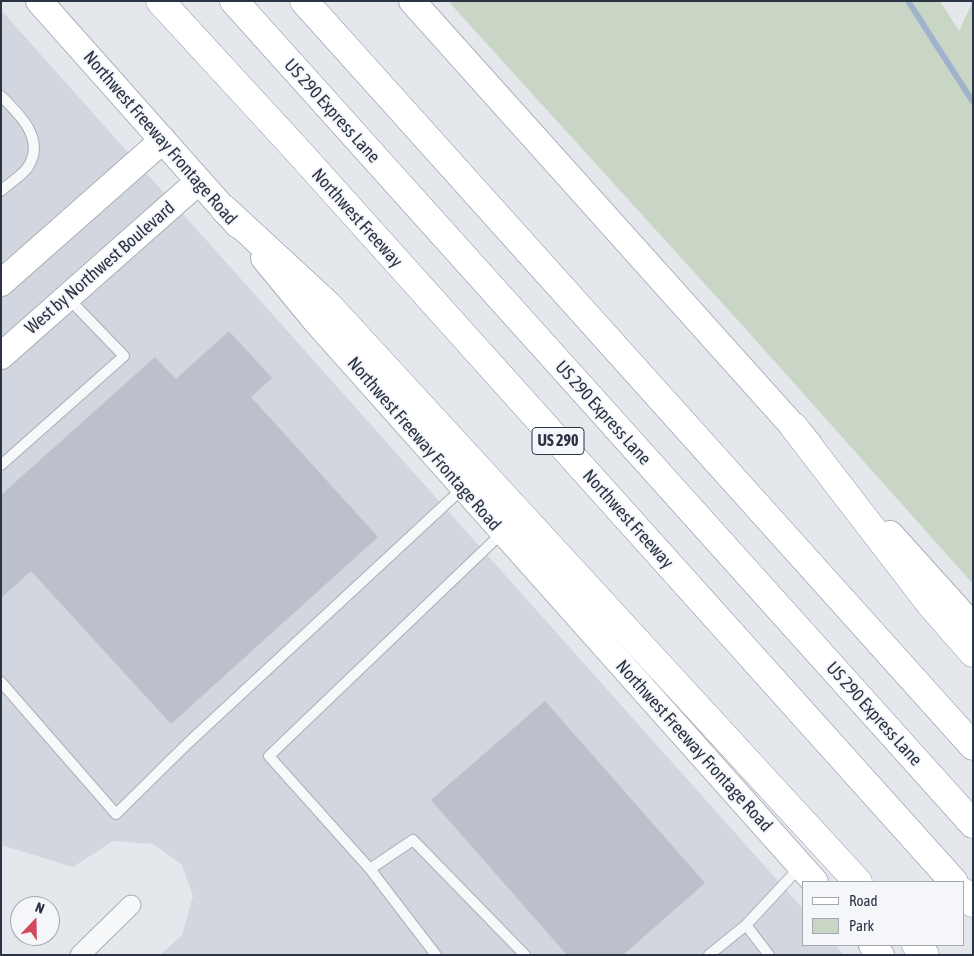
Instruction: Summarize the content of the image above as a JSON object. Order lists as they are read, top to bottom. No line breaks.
{"streets":{"highway":["US 290 Express Lane","Northwest Freeway","US 290"],"main road":["Northwest Freeway Frontage Road","West by Northwest Boulevard"]},"crossings":[["Northwest Freeway Frontage Road","West by Northwest Boulevard"]],"legend":["Road","Park"],"north":"top"}
